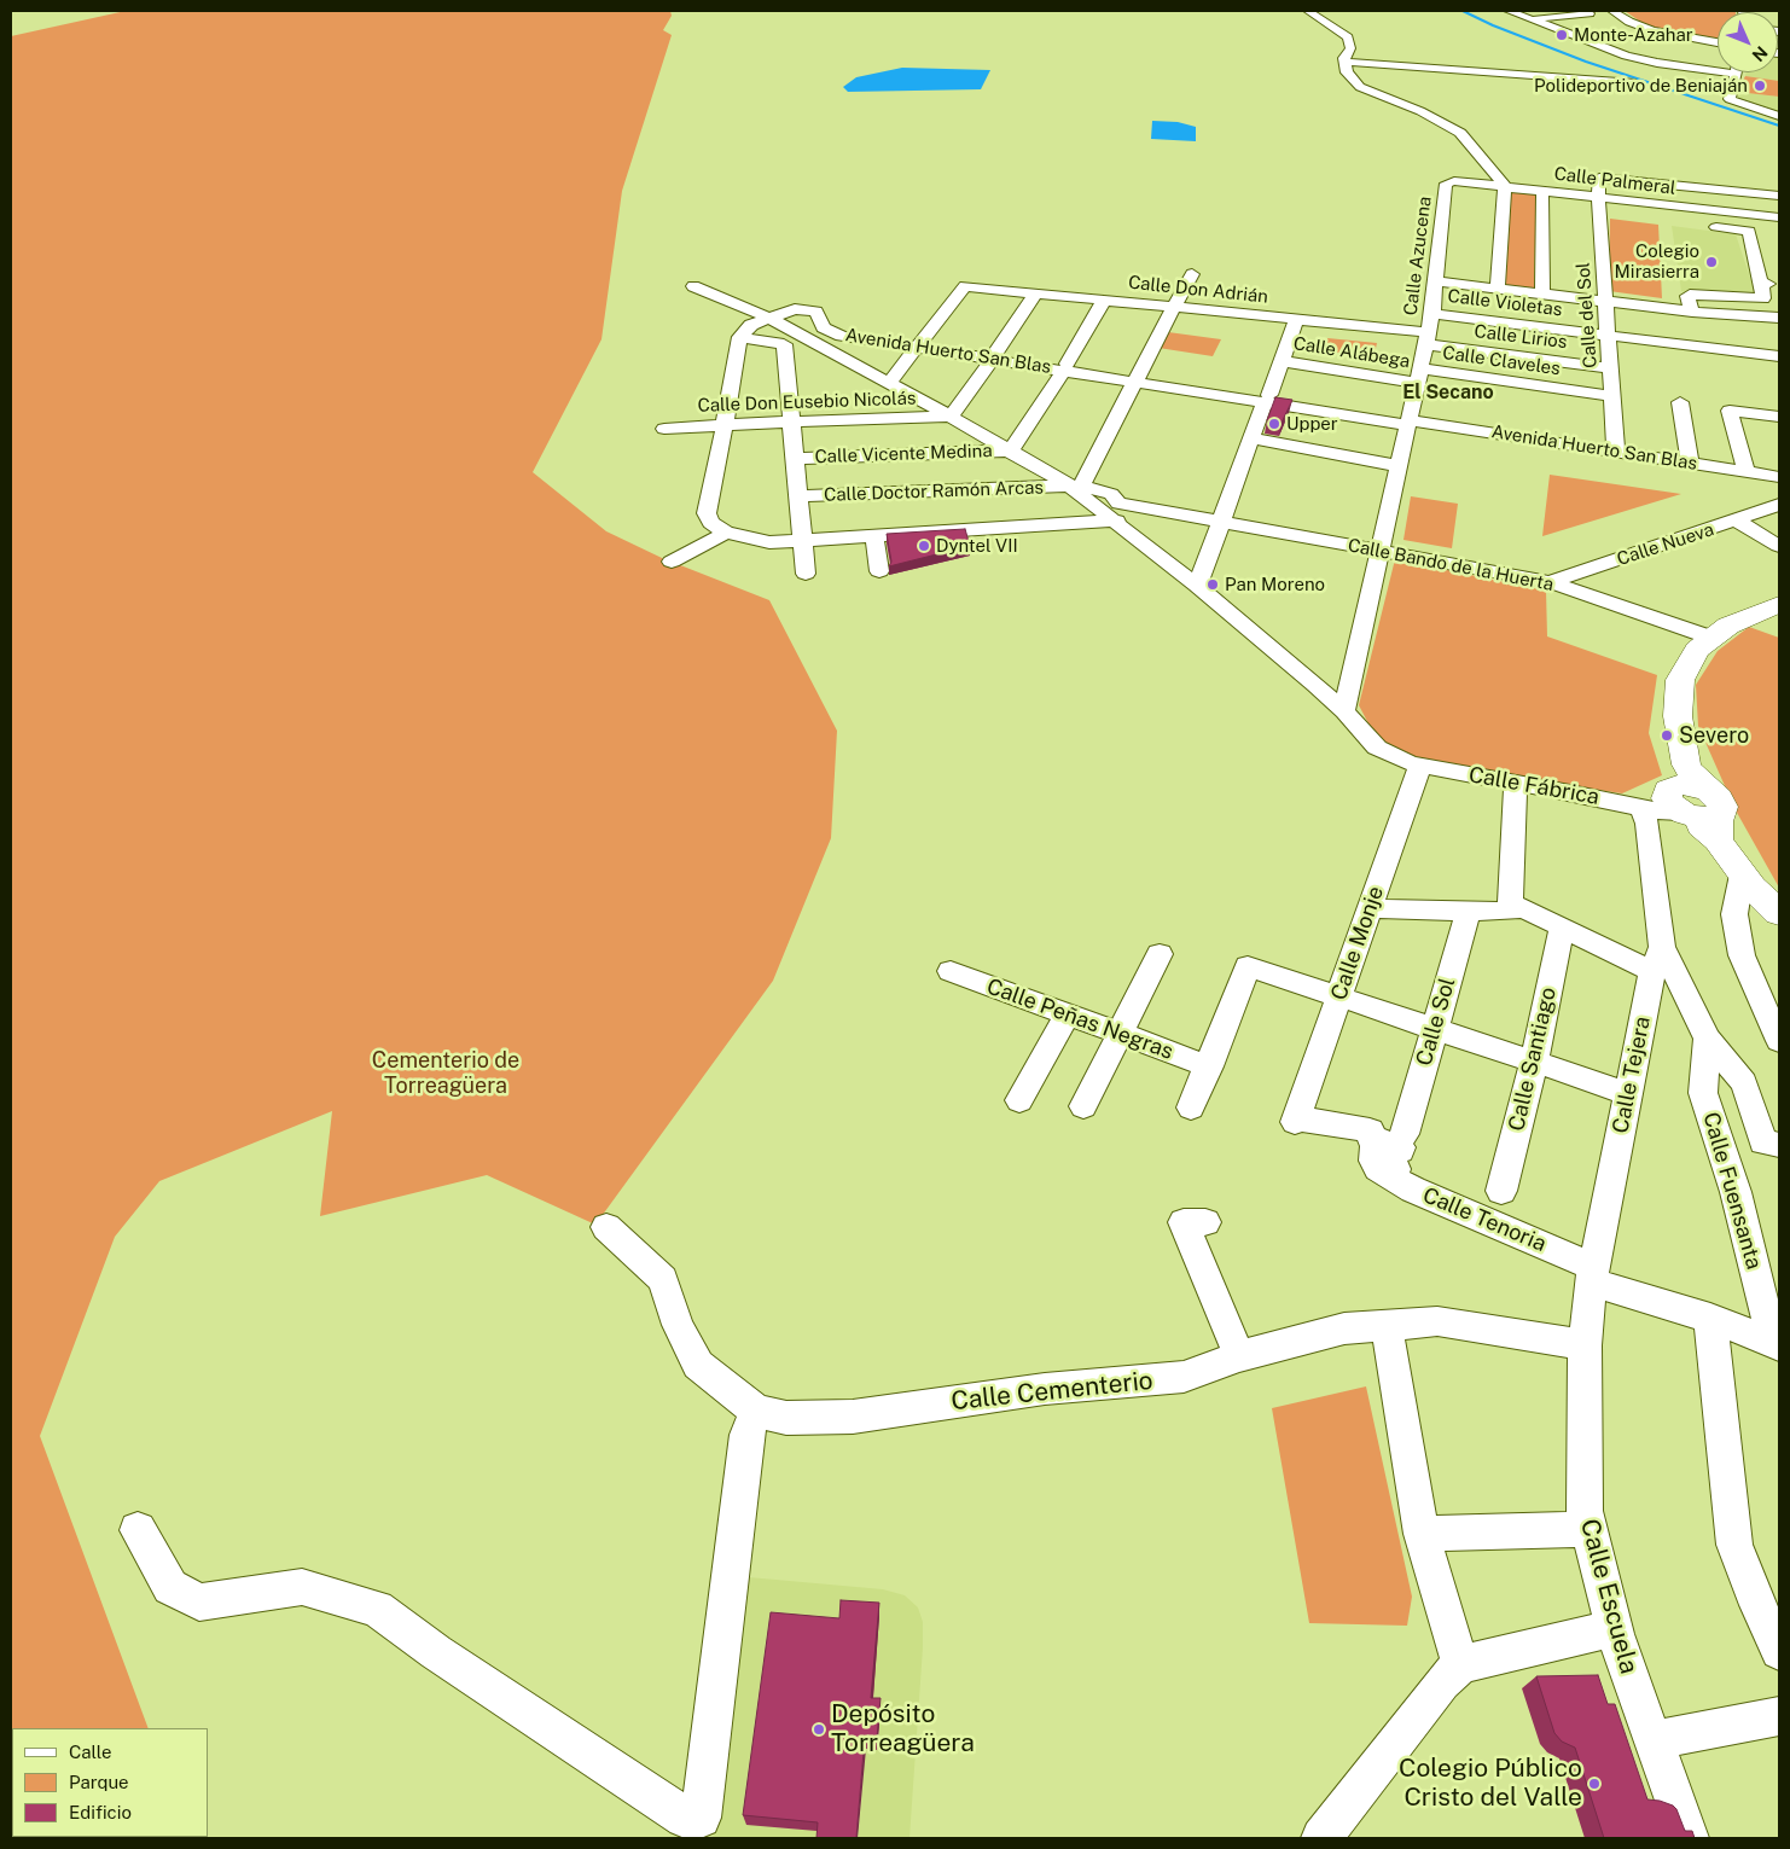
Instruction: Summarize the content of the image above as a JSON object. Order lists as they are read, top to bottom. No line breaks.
{"streets":{"street":["Calle Palmeral","Calle Azucena","Calle Don Adrián","Calle Violetas","Calle del Sol","Calle Lirios","Avenida Huerto San Blas","Calle Alábega","Calle Claveles","Calle Don Eusebio Nicolás","Calle Vicente Medina","Calle Doctor Ramón Arcas","Calle Nueva","Calle Bando de la Huerta","Calle Fábrica","Calle Monje","Calle Peñas Negras","Calle Sol","Calle Santiago","Calle Tejera","Calle Fuensanta","Calle Tenoria","Calle Cementerio","Calle Escuela"]},"crossings":[["Calle Palmeral","Calle Azucena"],["Calle Palmeral","Calle del Sol"],["Calle Azucena","Calle Don Adrián"],["Calle Azucena","Calle Violetas"],["Calle Azucena","Calle Lirios"],["Calle Azucena","Avenida Huerto San Blas"],["Calle Azucena","Calle Alábega"],["Calle Azucena","Calle Claveles"],["Calle Azucena","Calle Bando de la Huerta"],["Calle Azucena","Calle Fábrica"],["Calle Don Adrián","Calle Violetas"],["Calle Don Adrián","Calle Lirios"],["Calle Don Adrián","Avenida Huerto San Blas"],["Calle Violetas","Calle del Sol"],["Calle Violetas","Calle Lirios"],["Calle del Sol","Calle Lirios"],["Calle del Sol","Avenida Huerto San Blas"],["Calle del Sol","Calle Claveles"],["Calle Alábega","Calle Claveles"],["Calle Doctor Ramón Arcas","Calle Bando de la Huerta"],["Calle Doctor Ramón Arcas","Calle Fábrica"],["Calle Nueva","Calle Bando de la Huerta"],["Calle Bando de la Huerta","Calle Fábrica"],["Calle Fábrica","Calle Monje"],["Calle Fábrica","Calle Tejera"],["Calle Monje","Calle Tenoria"],["Calle Tejera","Calle Tenoria"],["Calle Tejera","Calle Cementerio"],["Calle Tejera","Calle Escuela"],["Calle Fuensanta","Calle Tenoria"],["Calle Cementerio","Calle Escuela"]],"districts":["El Secano"],"parks":["Cementerio de Torreagüera"],"places":["Monte-Azahar","Polideportivo de Beniaján","Colegio Mirasierra","Upper","Dyntel VII","Pan Moreno","Severo","Depósito Torreagüera","Colegio Público Cristo del Valle"],"legend":["Calle","Parque","Edificio"],"north":"bottom right"}
